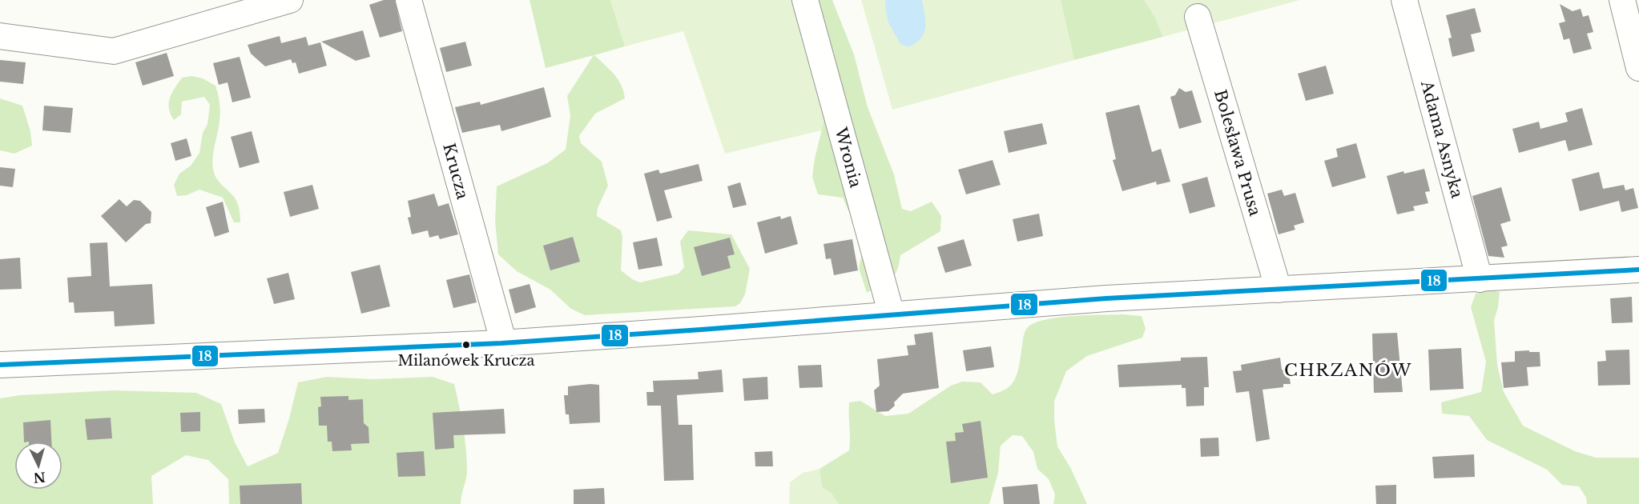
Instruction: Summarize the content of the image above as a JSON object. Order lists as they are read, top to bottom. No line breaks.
{"streets":{"street":["Adama Asnyka","Bolesława Prusa","Wronia","Krucza"]},"districts":["CHRZANÓW"],"places":["Milanówek Krucza"],"lines":["transit line 18"],"north":"bottom"}
